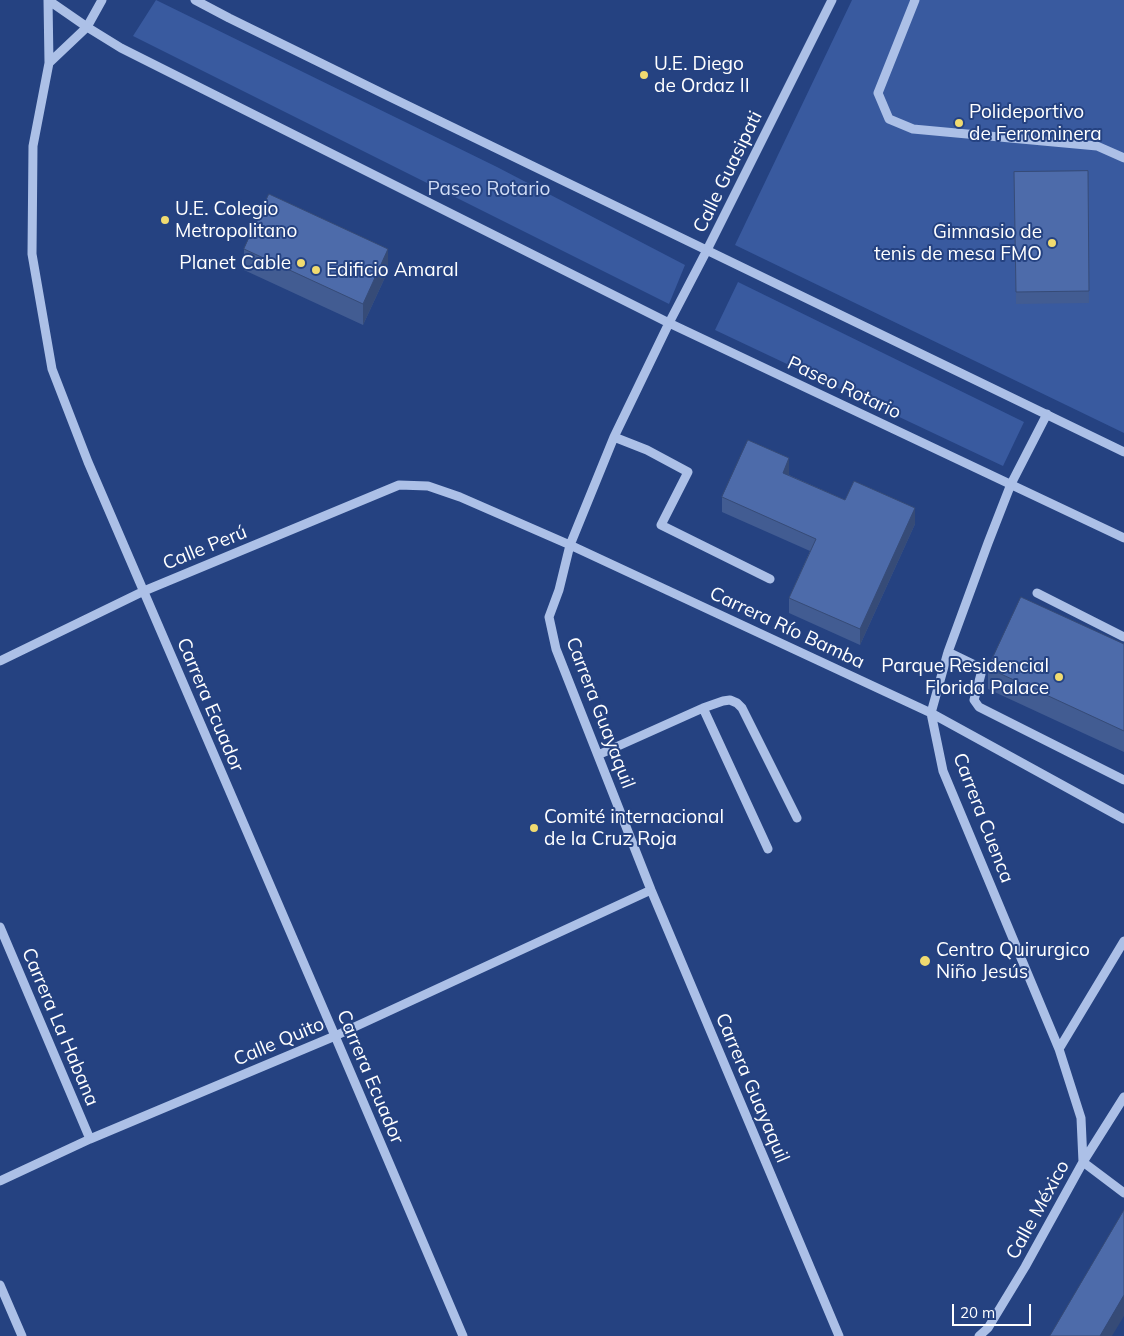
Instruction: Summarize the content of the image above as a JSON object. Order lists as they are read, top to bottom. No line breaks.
{"streets":{"street":["Calle Guasipati","Paseo Rotario","Calle Perú","Carrera Río Bamba","Carrera Ecuador","Carrera Guayaquil","Carrera Cuenca","Carrera La Habana","Calle Quito","Calle México"]},"crossings":[["Calle Guasipati","Paseo Rotario"],["Calle Guasipati","Carrera Guayaquil"],["Paseo Rotario","Carrera Ecuador"],["Paseo Rotario","Carrera Guayaquil"],["Paseo Rotario","Carrera Cuenca"],["Calle Perú","Carrera Río Bamba"],["Calle Perú","Carrera Ecuador"],["Carrera Río Bamba","Carrera Guayaquil"],["Carrera Río Bamba","Carrera Cuenca"],["Carrera Ecuador","Calle Quito"],["Carrera Guayaquil","Calle Quito"],["Carrera Cuenca","Calle México"],["Carrera La Habana","Calle Quito"]],"parks":["Paseo Rotario"],"places":["U.E. Diego de Ordaz II","Polideportivo de Ferrominera","U.E. Colegio Metropolitano","Gimnasio de tenis de mesa FMO","Planet Cable","Edificio Amaral","Parque Residencial Florida Palace","Comité internacional de la Cruz Roja","Centro Quirurgico Niño Jesús"],"scale_bar":"20 m"}
